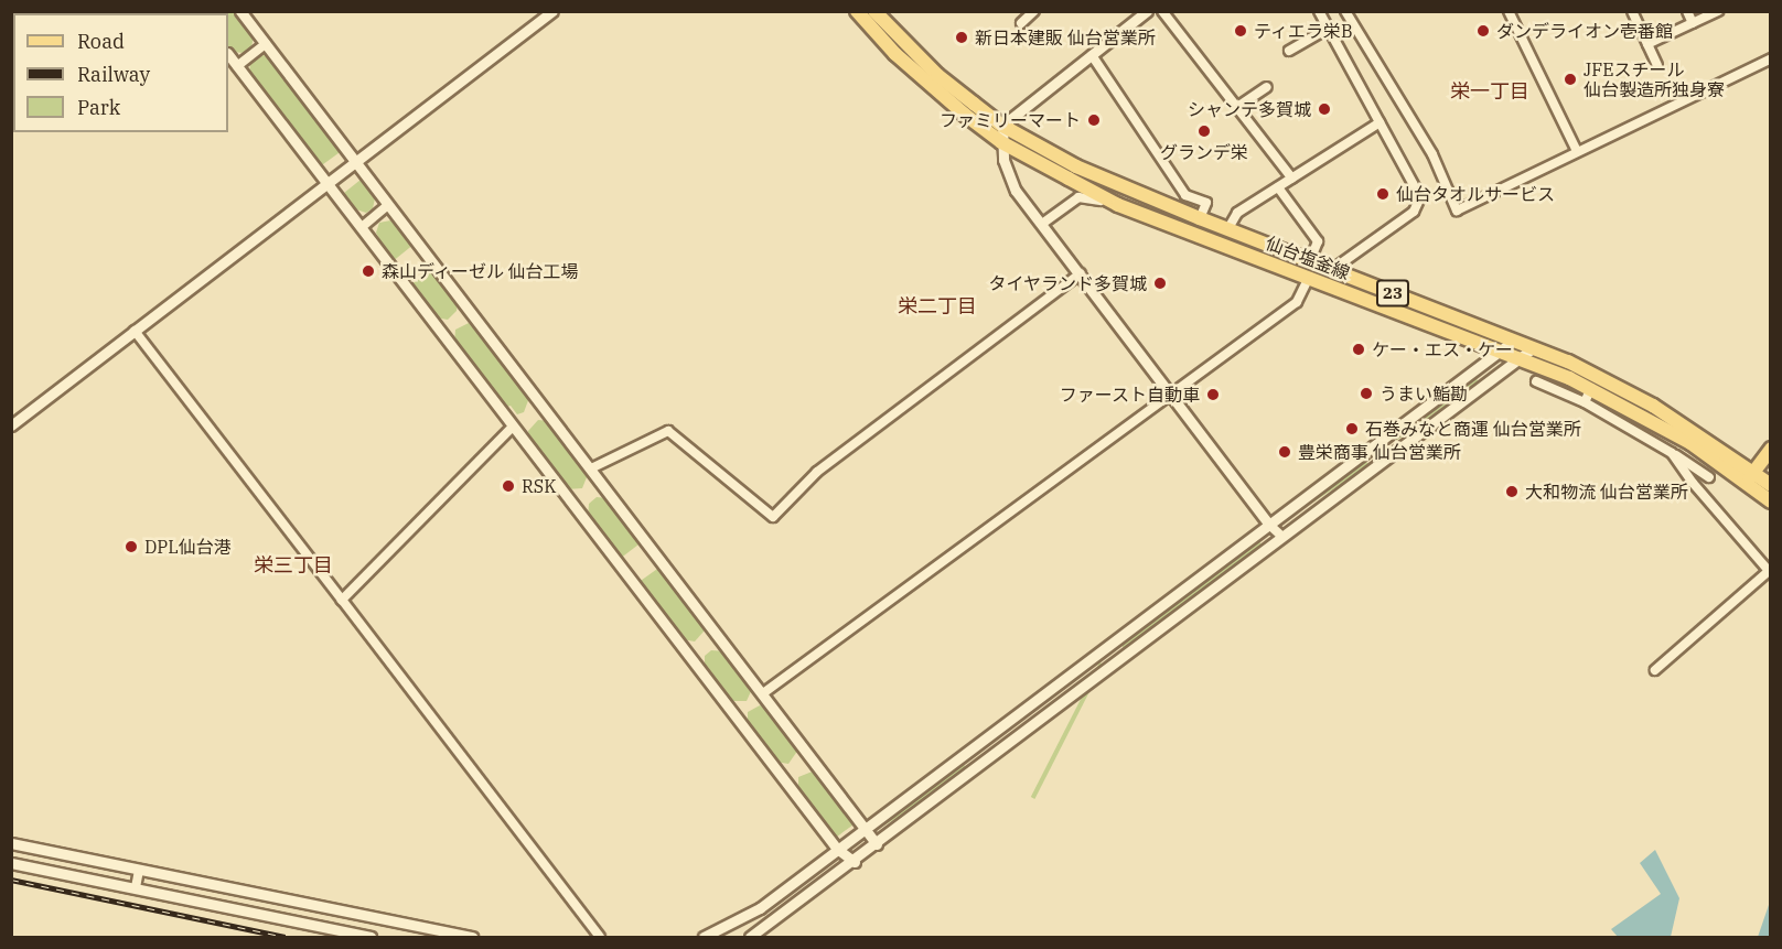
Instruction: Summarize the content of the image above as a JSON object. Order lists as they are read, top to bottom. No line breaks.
{"streets":{"main road":["仙台塩釜線","23"]},"districts":["栄一丁目","栄二丁目","栄三丁目"],"places":["ティエラ栄B","ダンデライオン壱番館","新日本建販 仙台営業所","JFEスチール 仙台製造所独身寮","シャンテ多賀城","ファミリーマート","グランデ栄","仙台タオルサービス","森山ディーゼル 仙台工場","タイヤランド多賀城","ケー・エス・ケー","うまい鮨勘","ファースト自動車","石巻みなと商運 仙台営業所","豊栄商事 仙台営業所","RSK","大和物流 仙台営業所","DPL仙台港"],"legend":["Road","Railway","Park"]}
